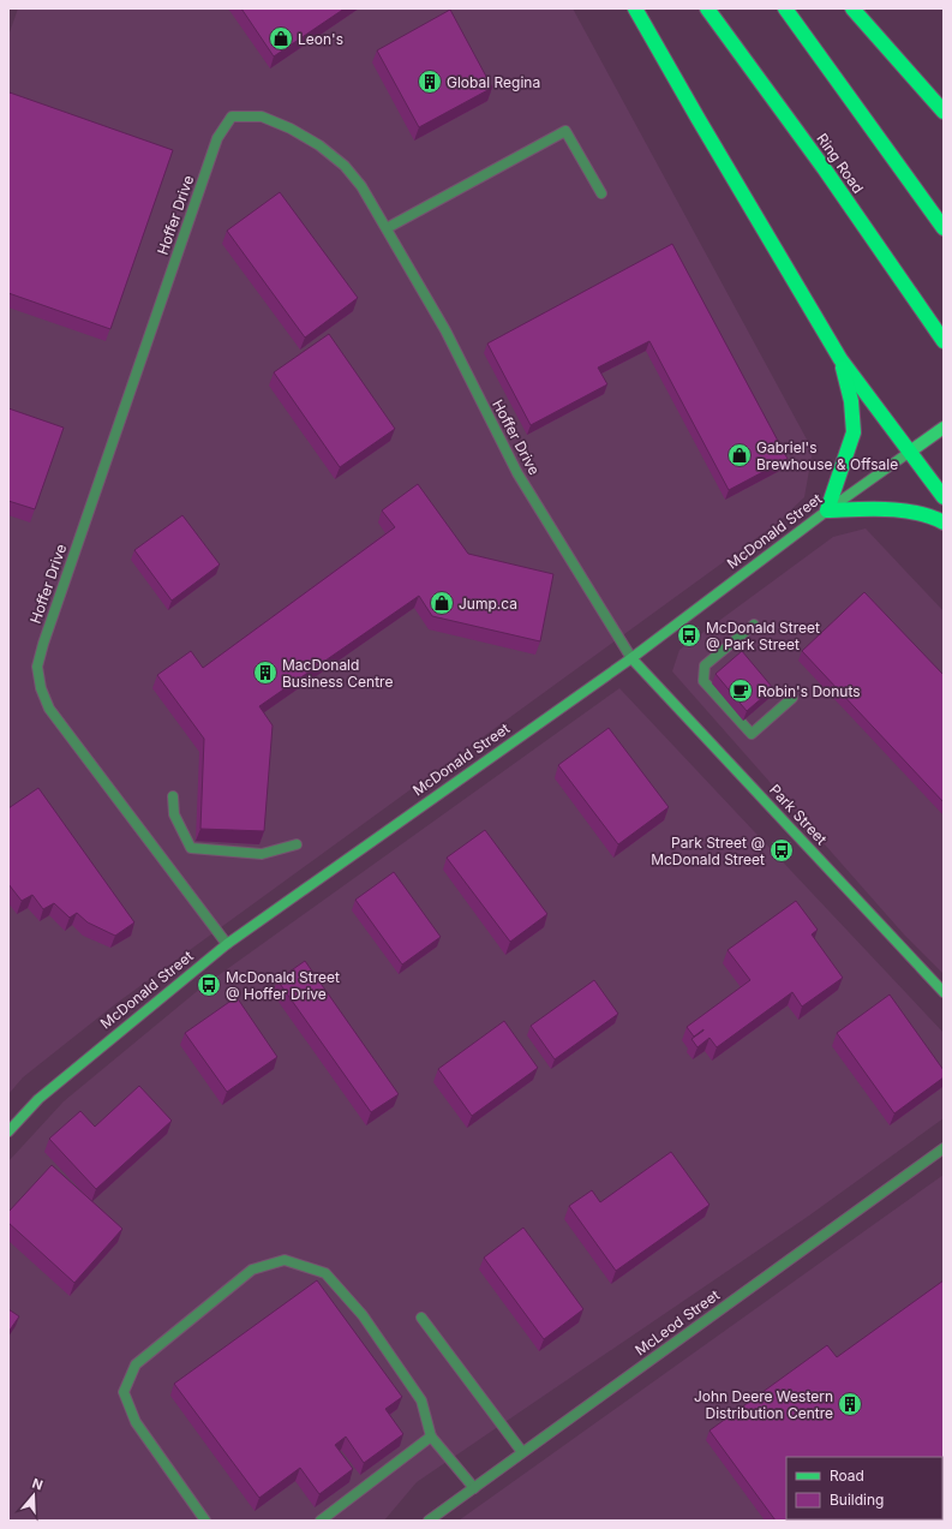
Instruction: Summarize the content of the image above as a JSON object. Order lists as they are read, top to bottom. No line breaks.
{"streets":{"highway":["Ring Road"],"main road":["McDonald Street","Park Street"],"street":["Hoffer Drive","McLeod Street"]},"crossings":[["Hoffer Drive","McDonald Street"],["Hoffer Drive","Park Street"],["McDonald Street","Park Street"]],"places":{"shop":["Leon's","Gabriel's Brewhouse & Offsale","Jump.ca"],"building":["Global Regina","MacDonald Business Centre","John Deere Western Distribution Centre"],"bus stop":["McDonald Street @ Park Street","Park Street @ McDonald Street","McDonald Street @ Hoffer Drive"],"cafe":["Robin's Donuts"]},"legend":["Road","Building"],"north":"top"}
